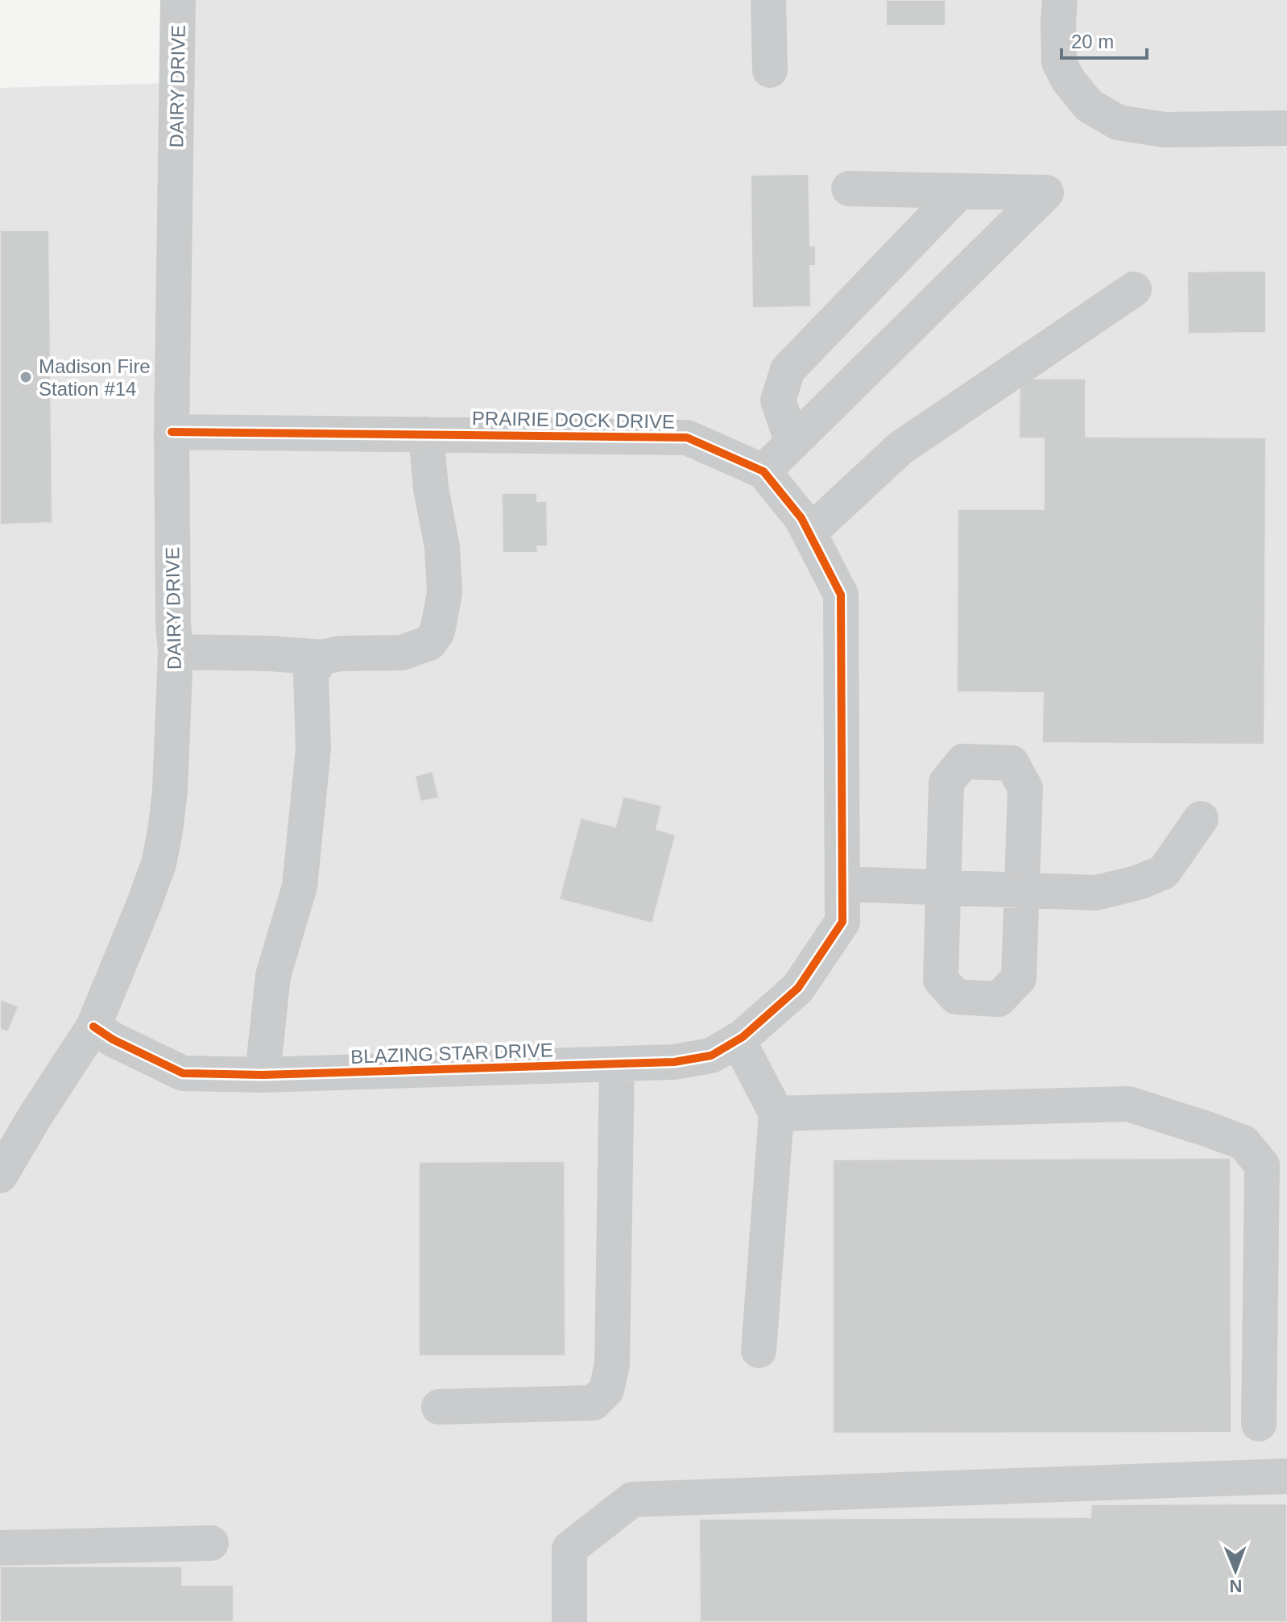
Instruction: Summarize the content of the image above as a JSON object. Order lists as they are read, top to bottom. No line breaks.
{"streets":{"street":["DAIRY DRIVE","PRAIRIE DOCK DRIVE","BLAZING STAR DRIVE"]},"crossings":[["DAIRY DRIVE","PRAIRIE DOCK DRIVE"],["DAIRY DRIVE","BLAZING STAR DRIVE"],["PRAIRIE DOCK DRIVE","BLAZING STAR DRIVE"]],"places":["Madison Fire Station #14"],"scale_bar":"20 m","north":"bottom"}
